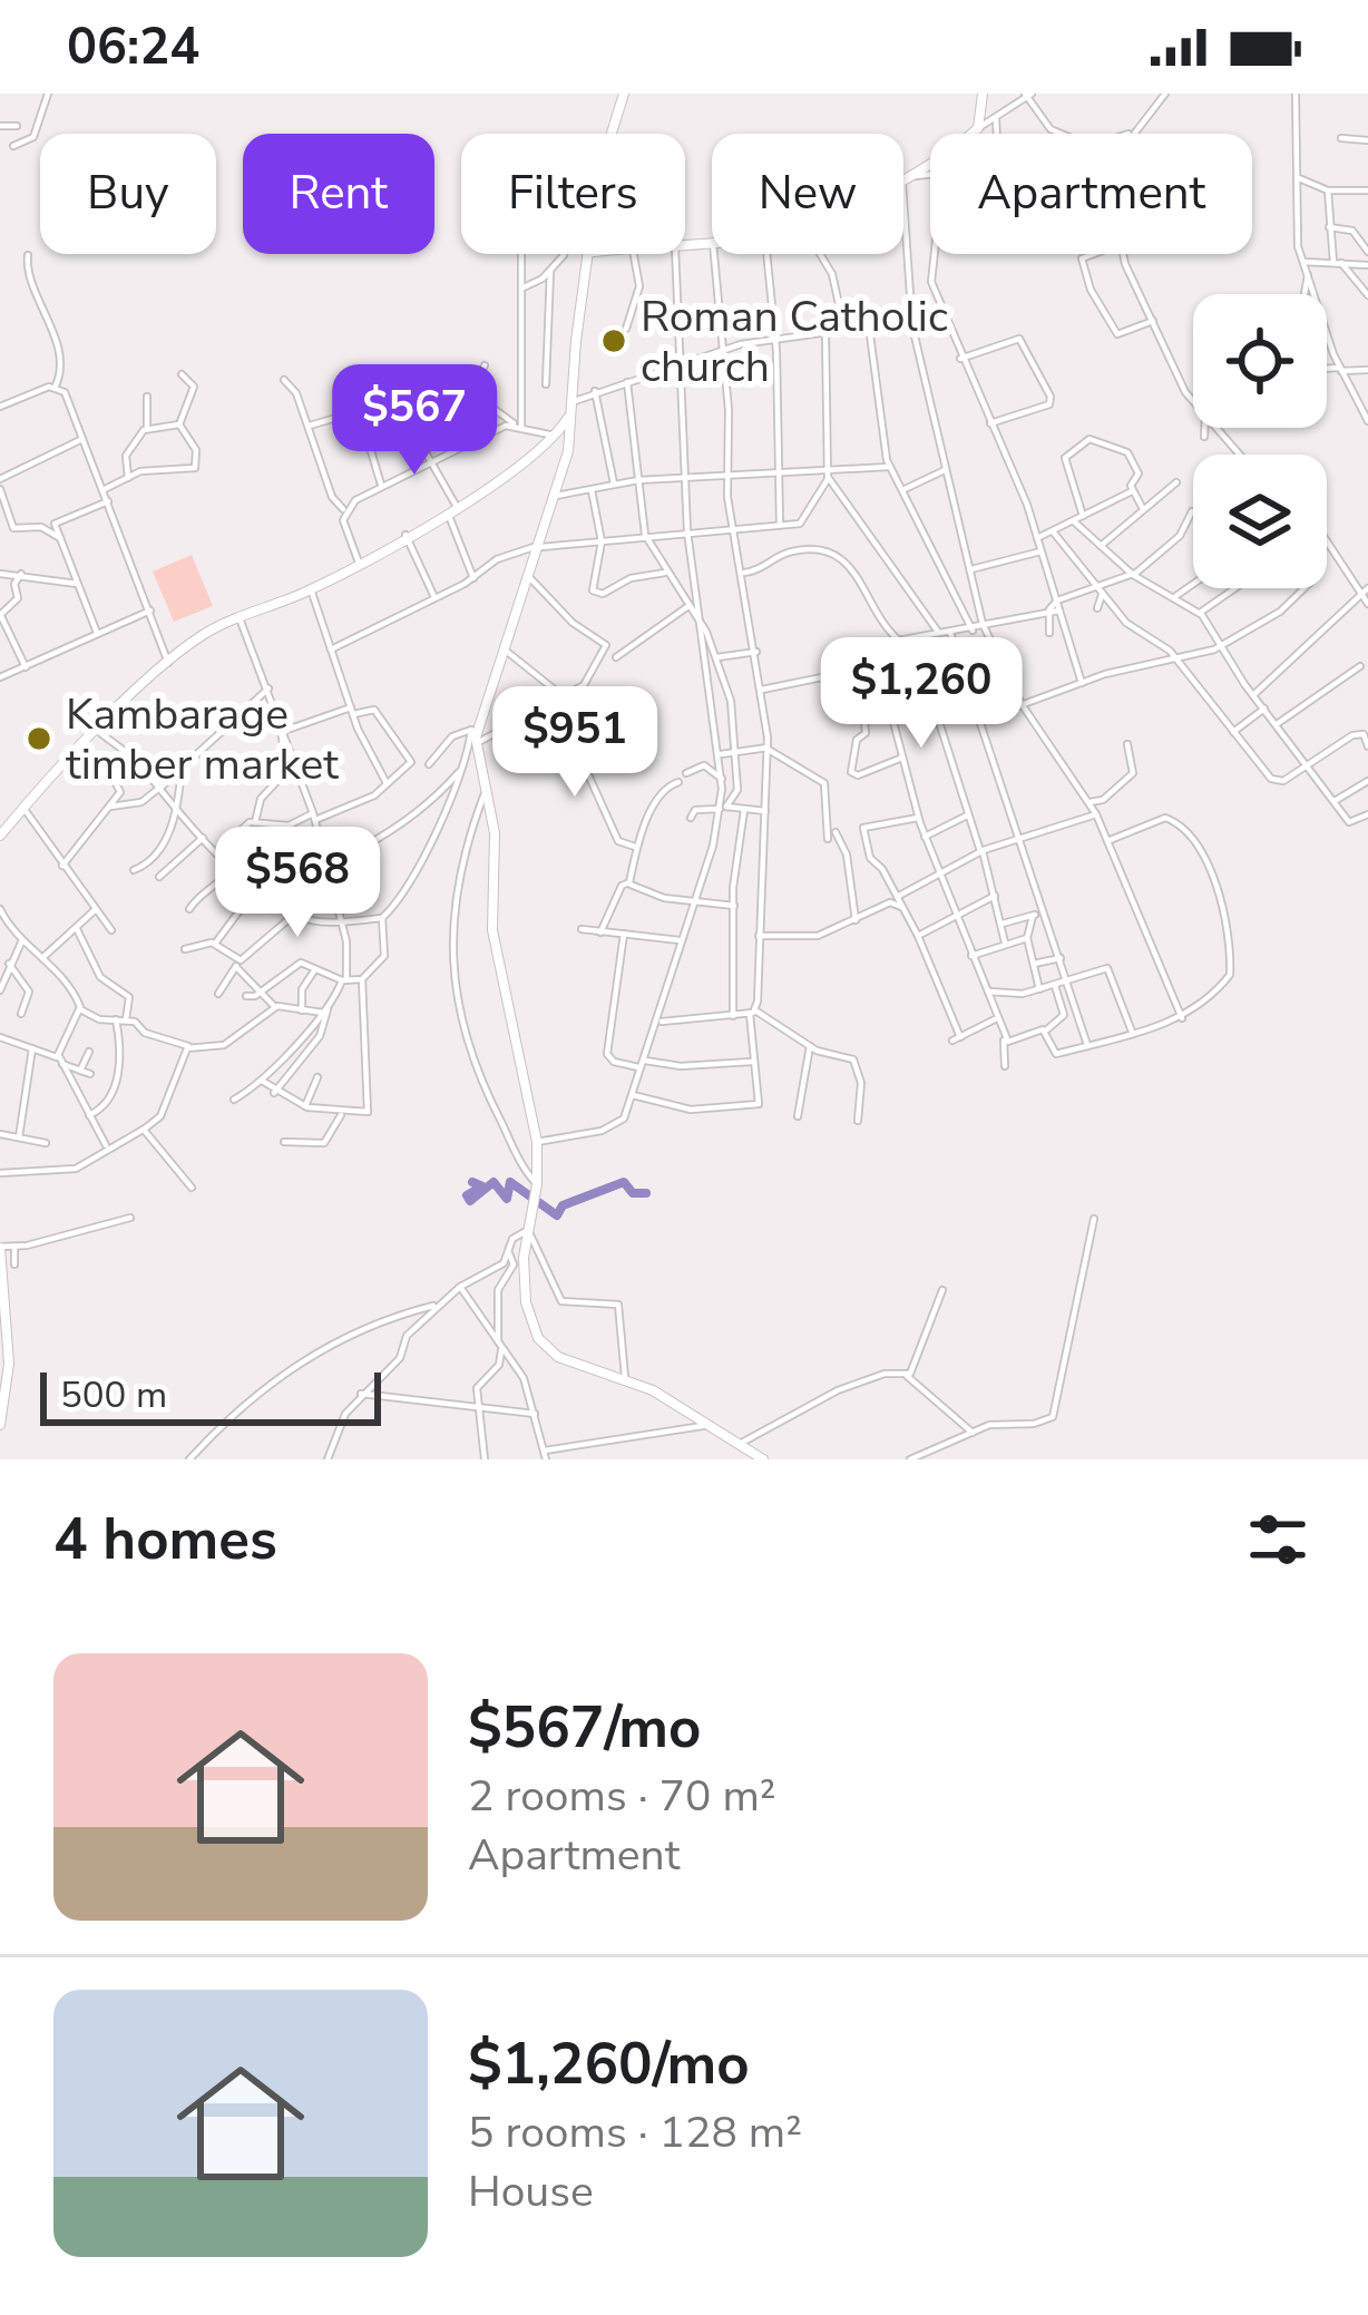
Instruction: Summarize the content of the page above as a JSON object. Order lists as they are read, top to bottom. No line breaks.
{"places":["Roman Catholic church","Kambarage timber market"],"scale_bar":"500 m","page":{"status":"06:24","chip":["Buy","Rent","Filters","New","Apartment"],"price":["$567","$1,260","$951","$568"],"scale":"500 m","heading":"4 homes","list":[{"name":"$567/mo","note":"2 rooms · 70 m² · Apartment"},{"name":"$1,260/mo","note":"5 rooms · 128 m² · House"}]}}
